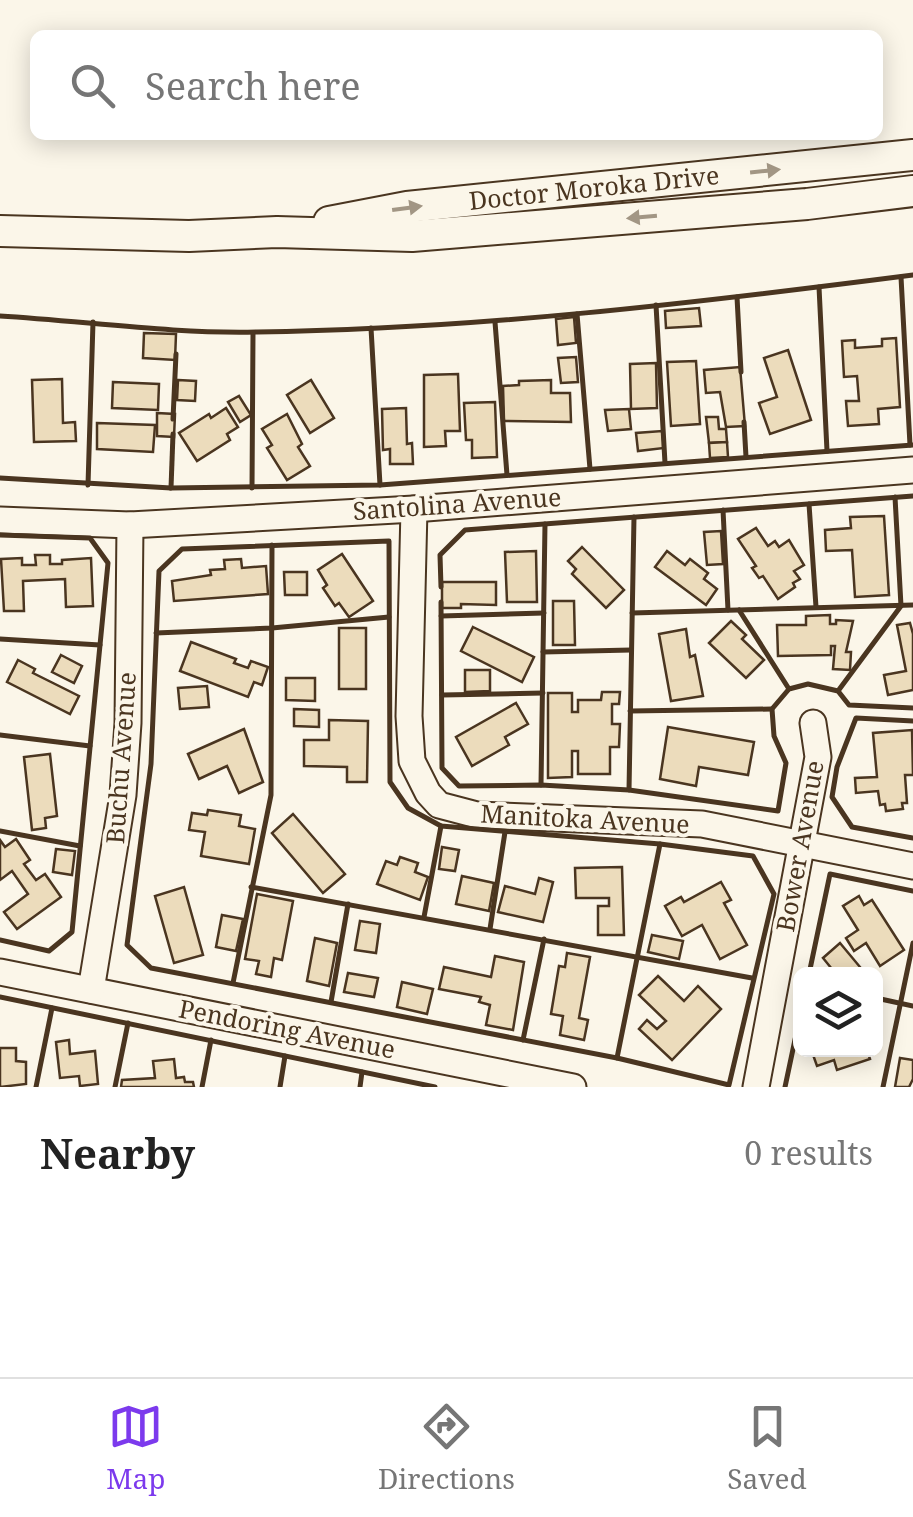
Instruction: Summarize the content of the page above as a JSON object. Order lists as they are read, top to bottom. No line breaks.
{"streets":{"main road":["Doctor Moroka Drive"],"street":["Santolina Avenue","Buchu Avenue","Manitoka Avenue","Bower Avenue","Pendoring Avenue"]},"crossings":[["Santolina Avenue","Buchu Avenue"],["Santolina Avenue","Manitoka Avenue"],["Buchu Avenue","Pendoring Avenue"],["Manitoka Avenue","Bower Avenue"]],"page":{"search":"Search here","heading":["Nearby","0 results"],"nav":["Map","Directions","Saved"]}}
